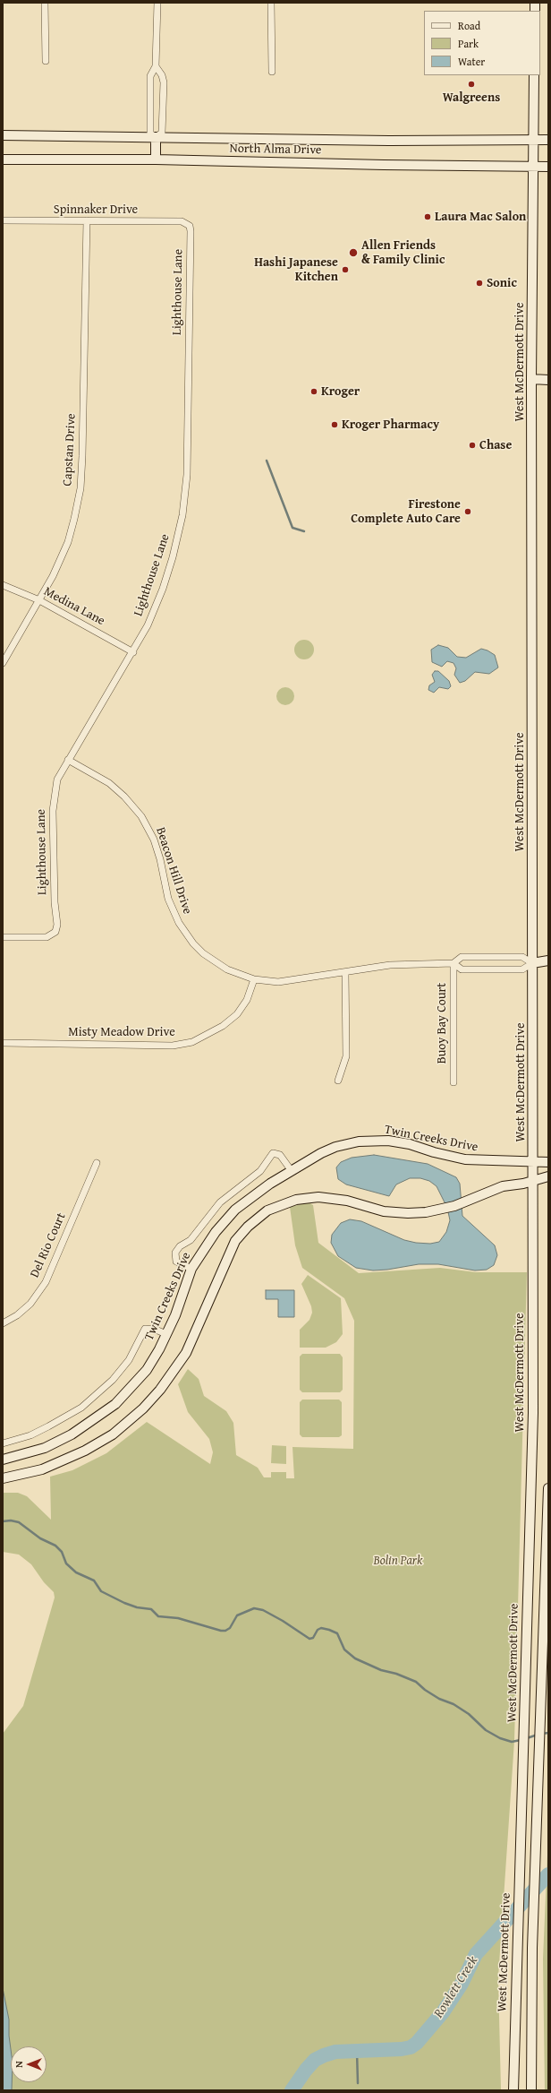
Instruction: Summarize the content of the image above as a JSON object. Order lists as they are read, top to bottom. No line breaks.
{"streets":{"main road":["North Alma Drive","West McDermott Drive","Twin Creeks Drive"],"street":["Spinnaker Drive","Lighthouse Lane","Capstan Drive","Medina Lane","Beacon Hill Drive","Buoy Bay Court","Misty Meadow Drive","Del Rio Court"]},"crossings":[["North Alma Drive","West McDermott Drive"],["Spinnaker Drive","Lighthouse Lane"],["Spinnaker Drive","Capstan Drive"],["Lighthouse Lane","Medina Lane"],["Lighthouse Lane","Beacon Hill Drive"],["West McDermott Drive","Beacon Hill Drive"],["West McDermott Drive","Twin Creeks Drive"],["Capstan Drive","Medina Lane"],["Beacon Hill Drive","Buoy Bay Court"],["Beacon Hill Drive","Misty Meadow Drive"]],"water":["Rowlett Creek"],"parks":["Bolin Park"],"places":["Walgreens","Laura Mac Salon","Allen Friends & Family Clinic","Hashi Japanese Kitchen","Sonic","Kroger","Kroger Pharmacy","Chase","Firestone Complete Auto Care"],"legend":["Road","Park","Water"],"north":"left"}
